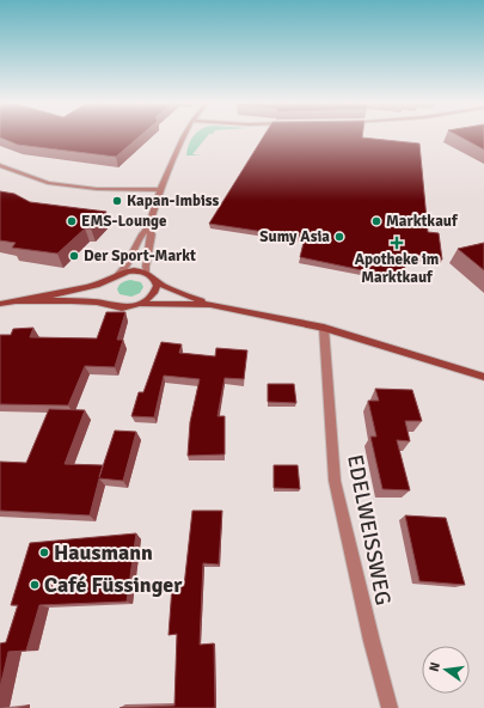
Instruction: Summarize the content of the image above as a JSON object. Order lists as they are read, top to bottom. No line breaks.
{"streets":{"street":["EDELWEISSWEG"]},"places":{"other":["Kapan-Imbiss","EMS-Lounge","Marktkauf","Sumy Asia","Der Sport-Markt","Hausmann","Café Füssinger"],"health":["Apotheke im Marktkauf"]},"north":"left"}
